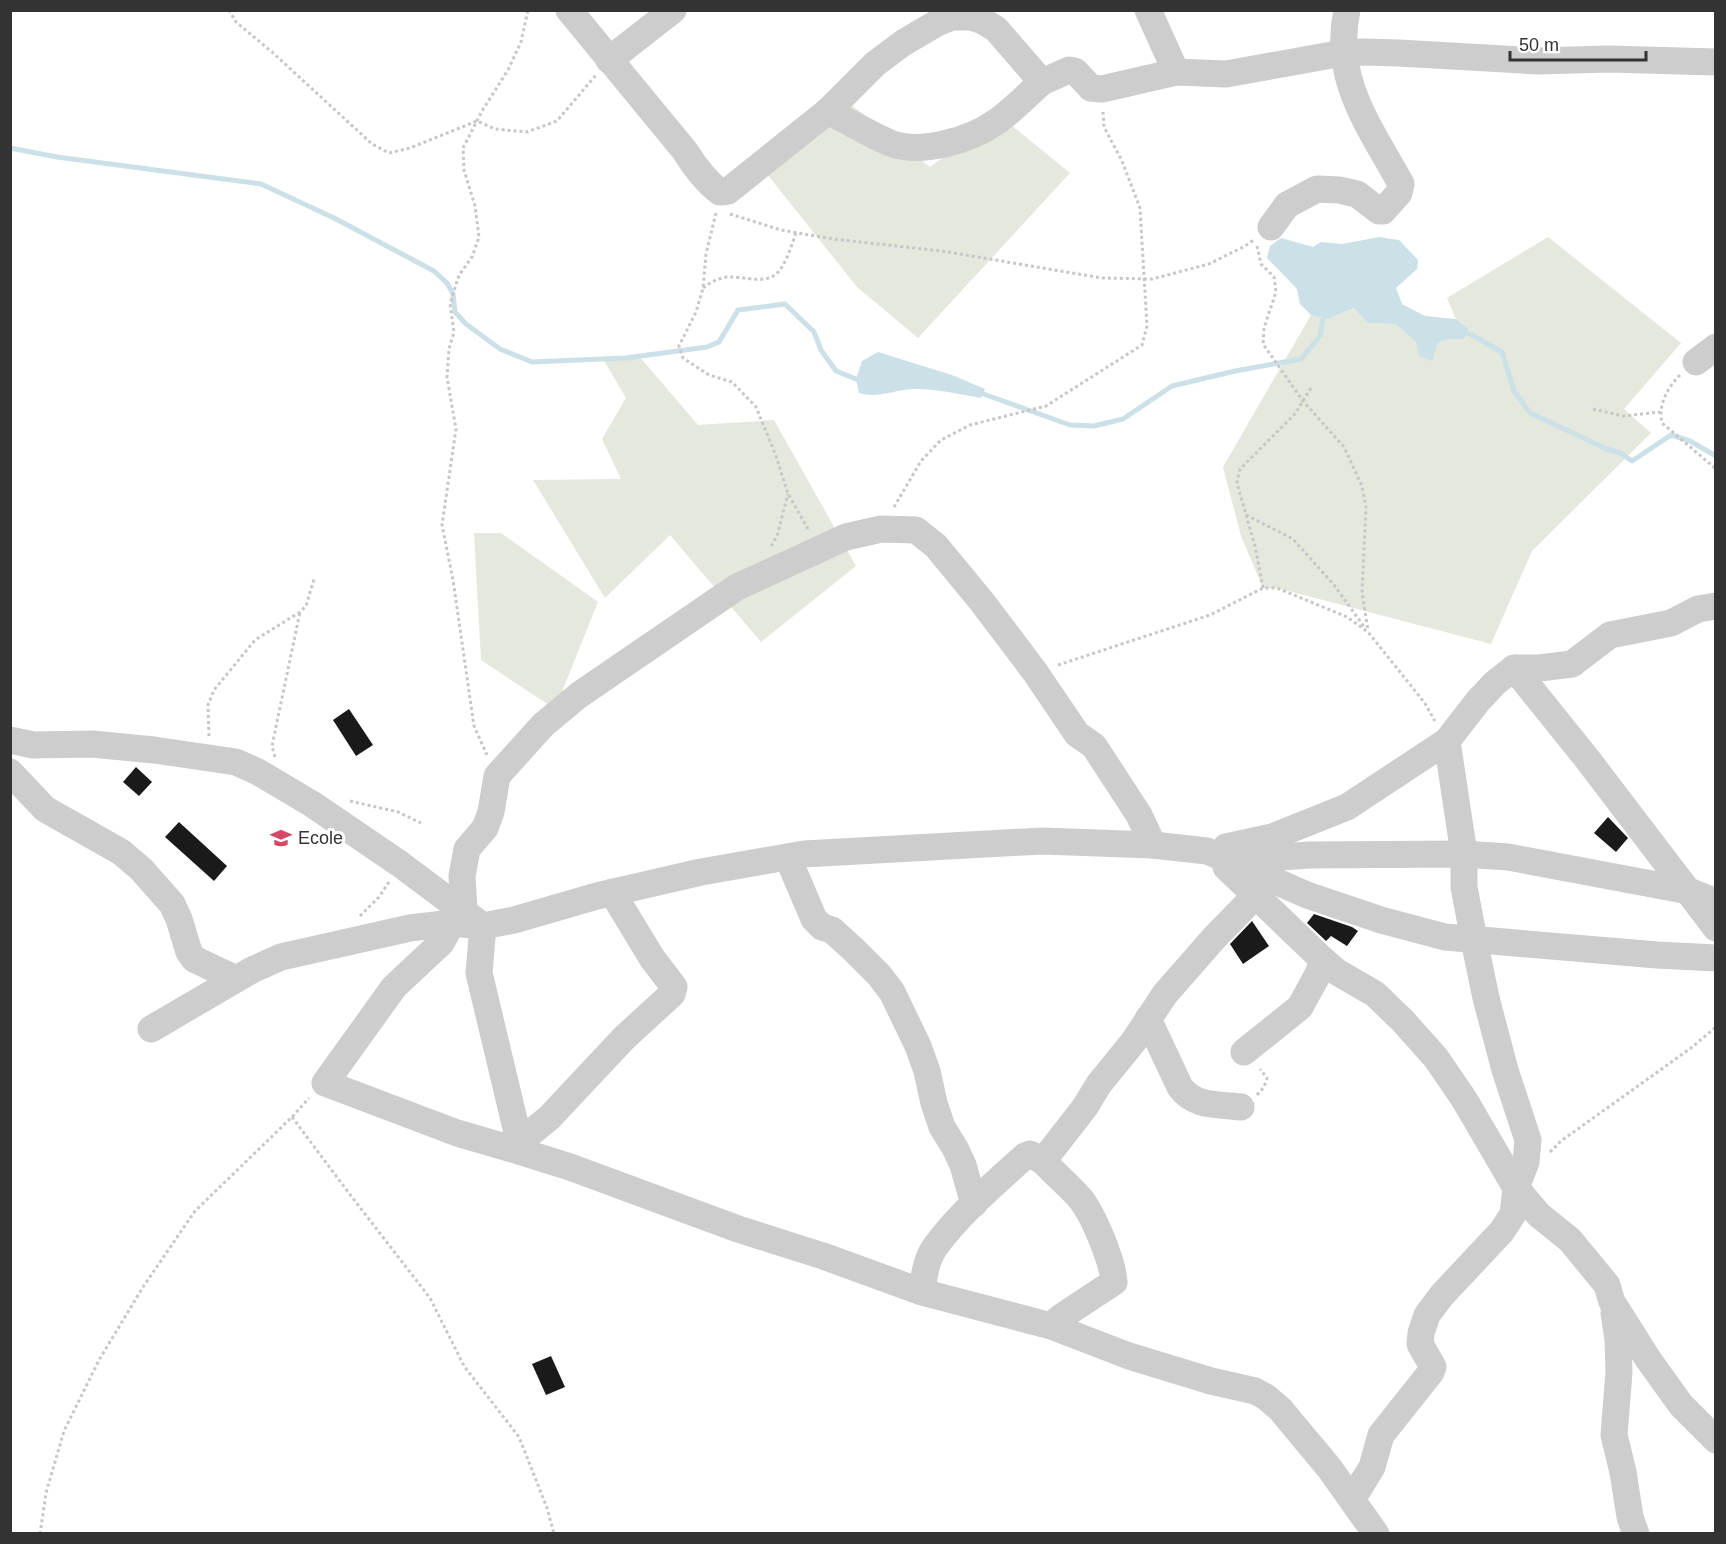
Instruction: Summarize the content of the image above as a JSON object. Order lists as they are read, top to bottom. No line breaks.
{"places":{"school or university":["Ecole"]},"scale_bar":"50 m"}
